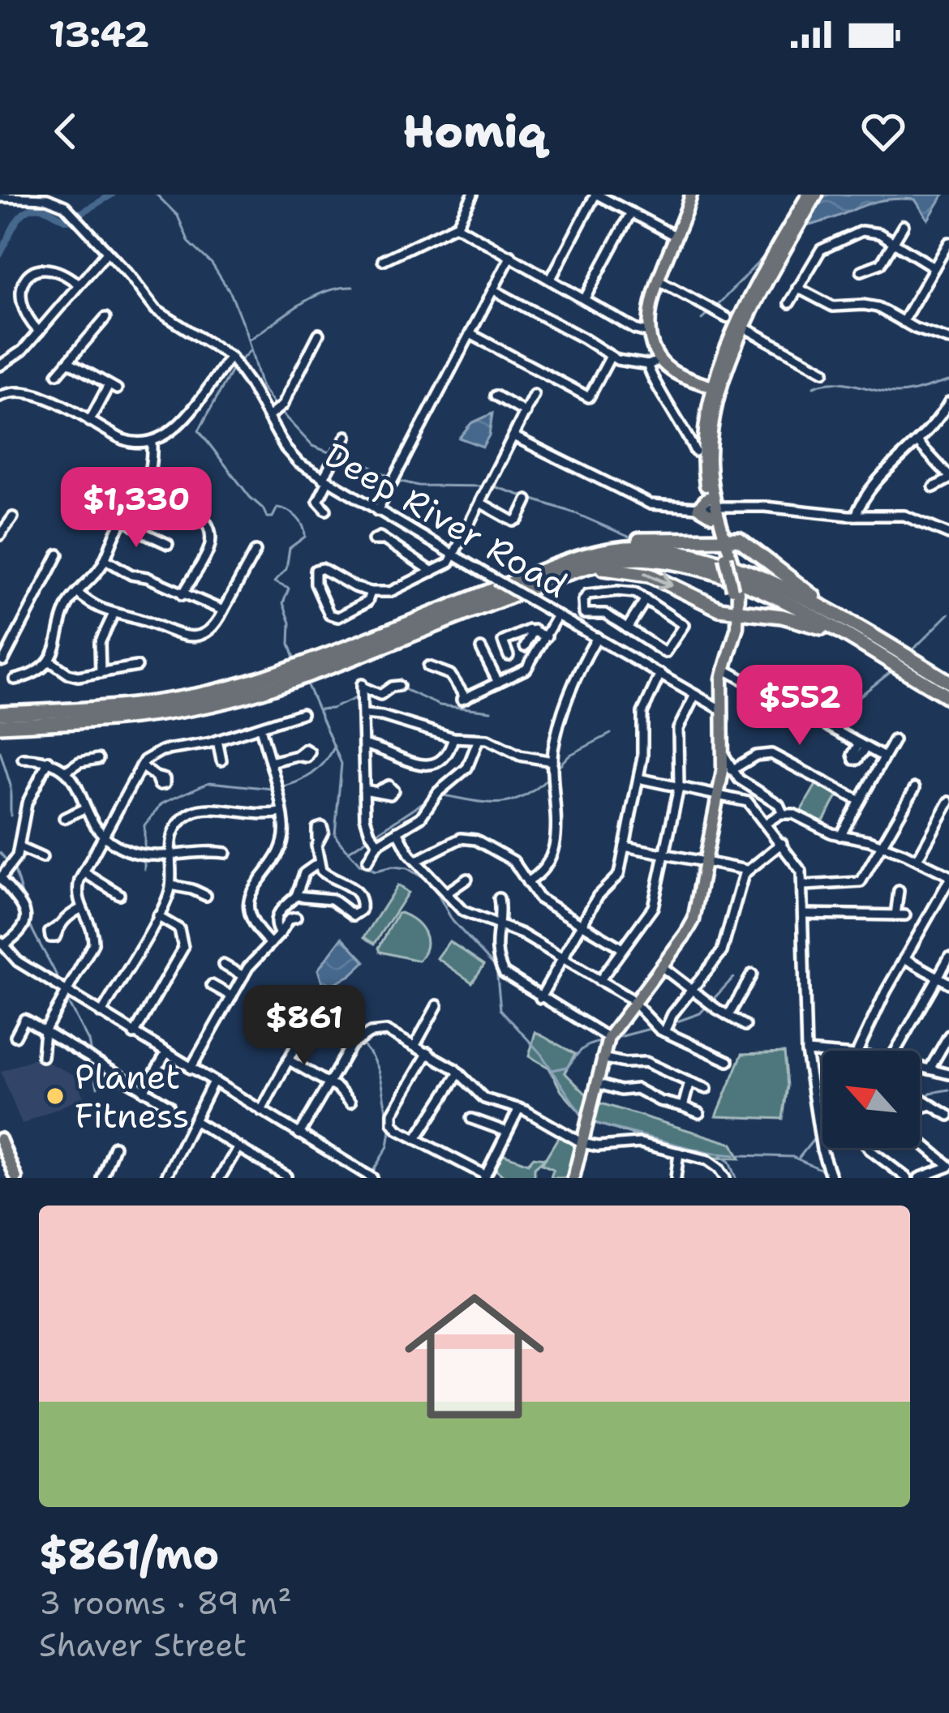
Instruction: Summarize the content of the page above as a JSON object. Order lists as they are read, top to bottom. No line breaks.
{"streets":{"street":["Deep River Road"]},"places":["Planet Fitness"],"north":"top left","page":{"status":"13:42","header":"Homiq","price":["$1,330","$552","$861"],"list":[{"name":"$861/mo","note":"3 rooms · 89 m² · Shaver Street"}]}}
